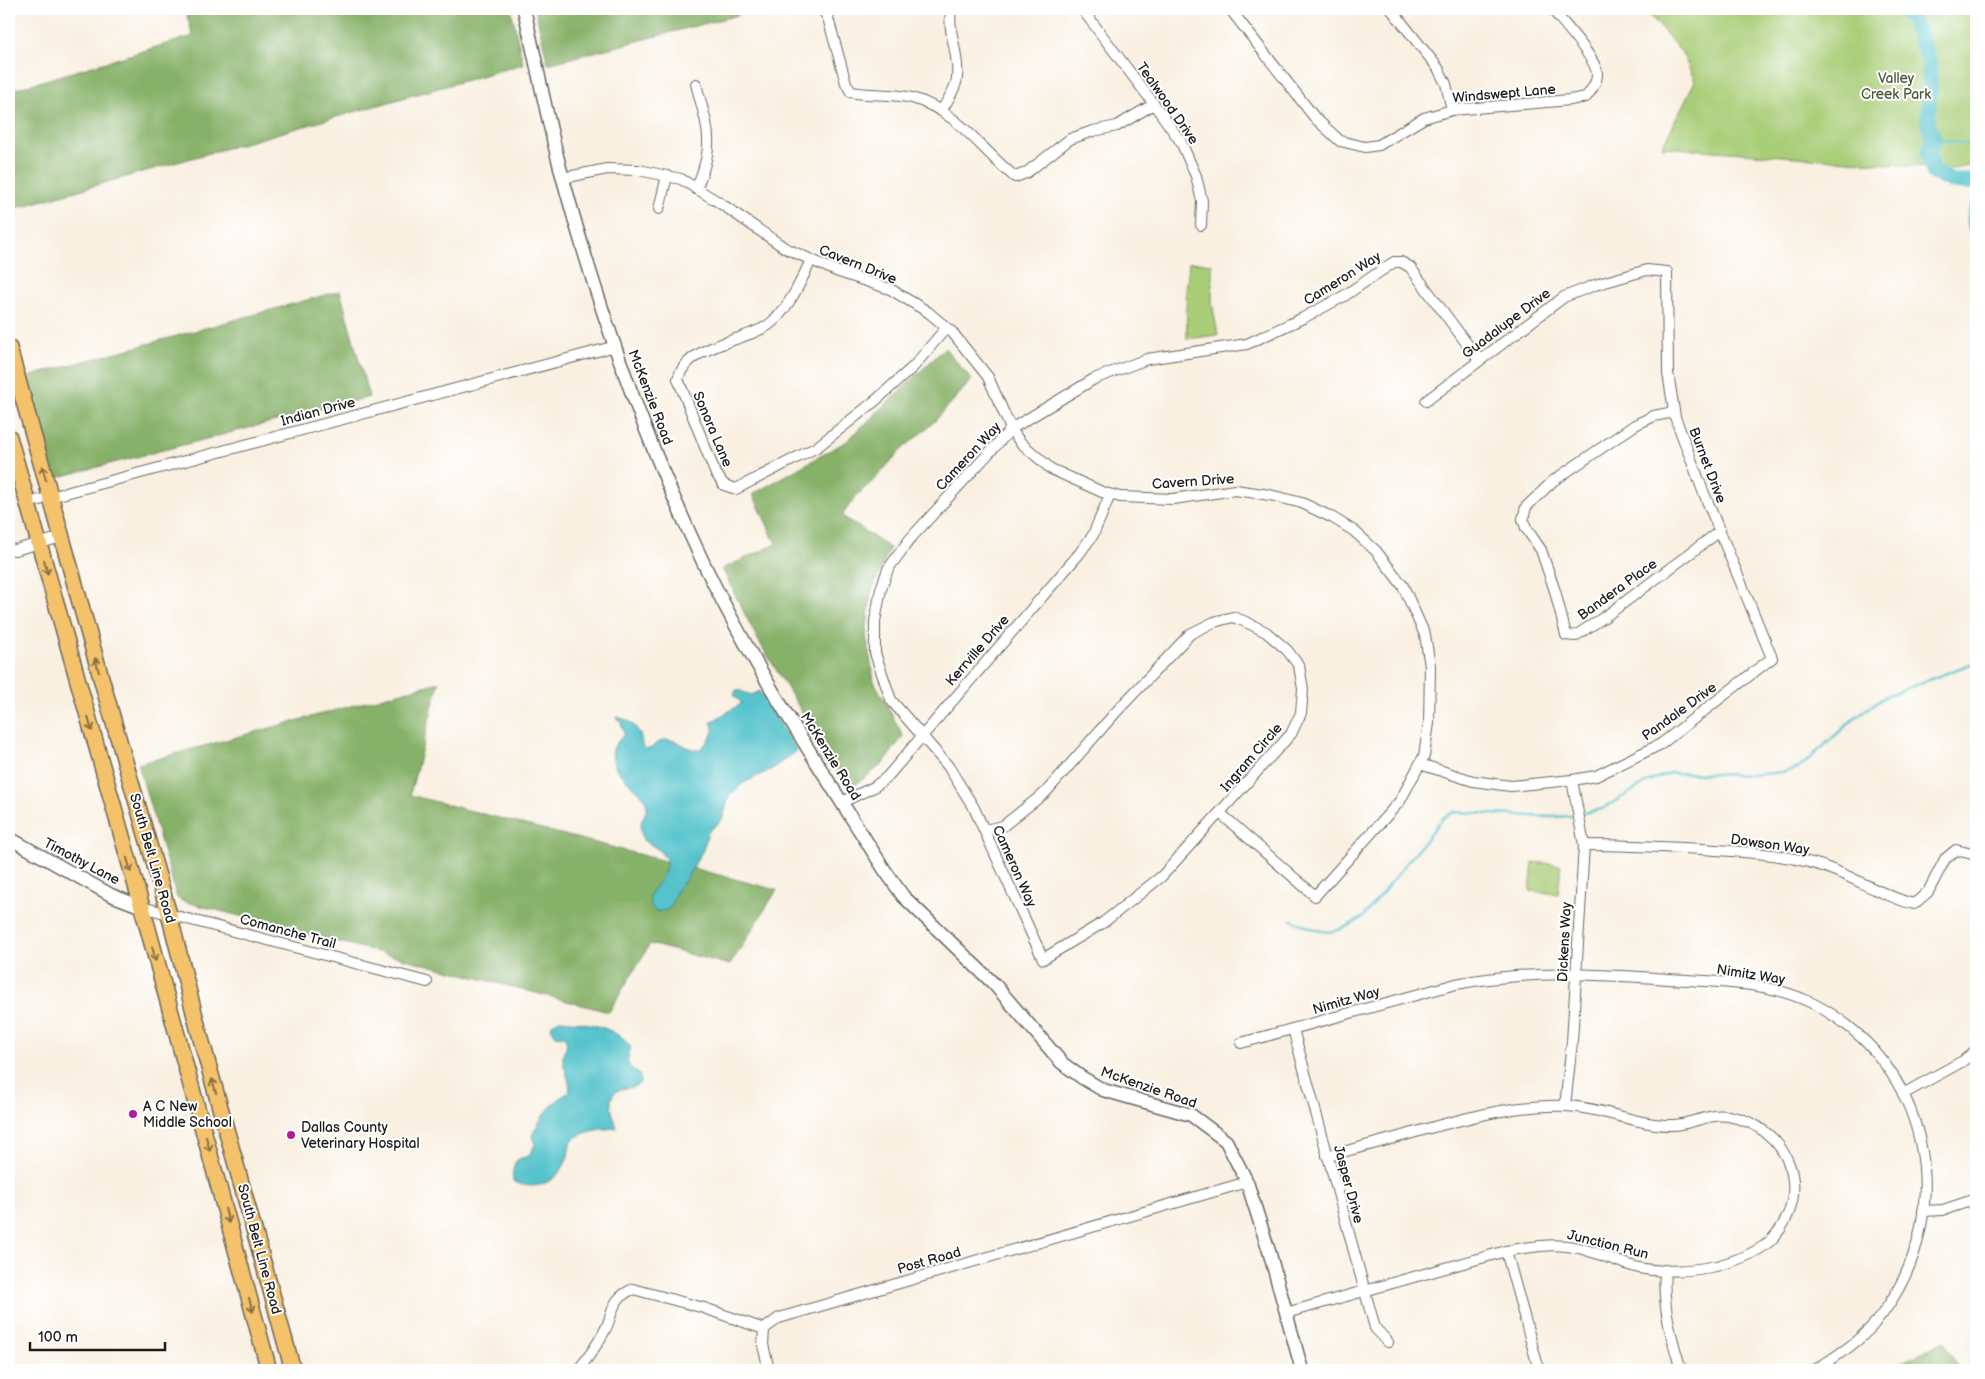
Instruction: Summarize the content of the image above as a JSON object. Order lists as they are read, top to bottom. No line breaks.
{"streets":{"main road":["South Belt Line Road"],"street":["Windswept Lane","Tealwood Drive","Cavern Drive","Cameron Way","Guadalupe Drive","McKenzie Road","Indian Drive","Sonora Lane","Burnet Drive","Bandera Place","Kerrville Drive","Pandale Drive","Ingram Circle","Dowson Way","Timothy Lane","Comanche Trail","Dickens Way","Nimitz Way","Jasper Drive","Junction Run","Post Road"]},"crossings":[["Cavern Drive","Cameron Way"],["Cavern Drive","McKenzie Road"],["Cavern Drive","Sonora Lane"],["Cavern Drive","Kerrville Drive"],["Cavern Drive","Pandale Drive"],["Cavern Drive","Ingram Circle"],["Cameron Way","Guadalupe Drive"],["Cameron Way","Kerrville Drive"],["Cameron Way","Ingram Circle"],["Guadalupe Drive","Burnet Drive"],["McKenzie Road","Indian Drive"],["McKenzie Road","Kerrville Drive"],["McKenzie Road","Junction Run"],["McKenzie Road","Post Road"],["Indian Drive","South Belt Line Road"],["Burnet Drive","Bandera Place"],["Burnet Drive","Pandale Drive"],["Pandale Drive","Dickens Way"],["Dowson Way","Dickens Way"],["South Belt Line Road","Timothy Lane"],["South Belt Line Road","Comanche Trail"],["Timothy Lane","Comanche Trail"],["Dickens Way","Nimitz Way"],["Dickens Way","Junction Run"],["Nimitz Way","Jasper Drive"],["Jasper Drive","Junction Run"]],"parks":["Valley Creek Park"],"places":["A C New Middle School","Dallas County Veterinary Hospital"],"scale_bar":"100 m"}
